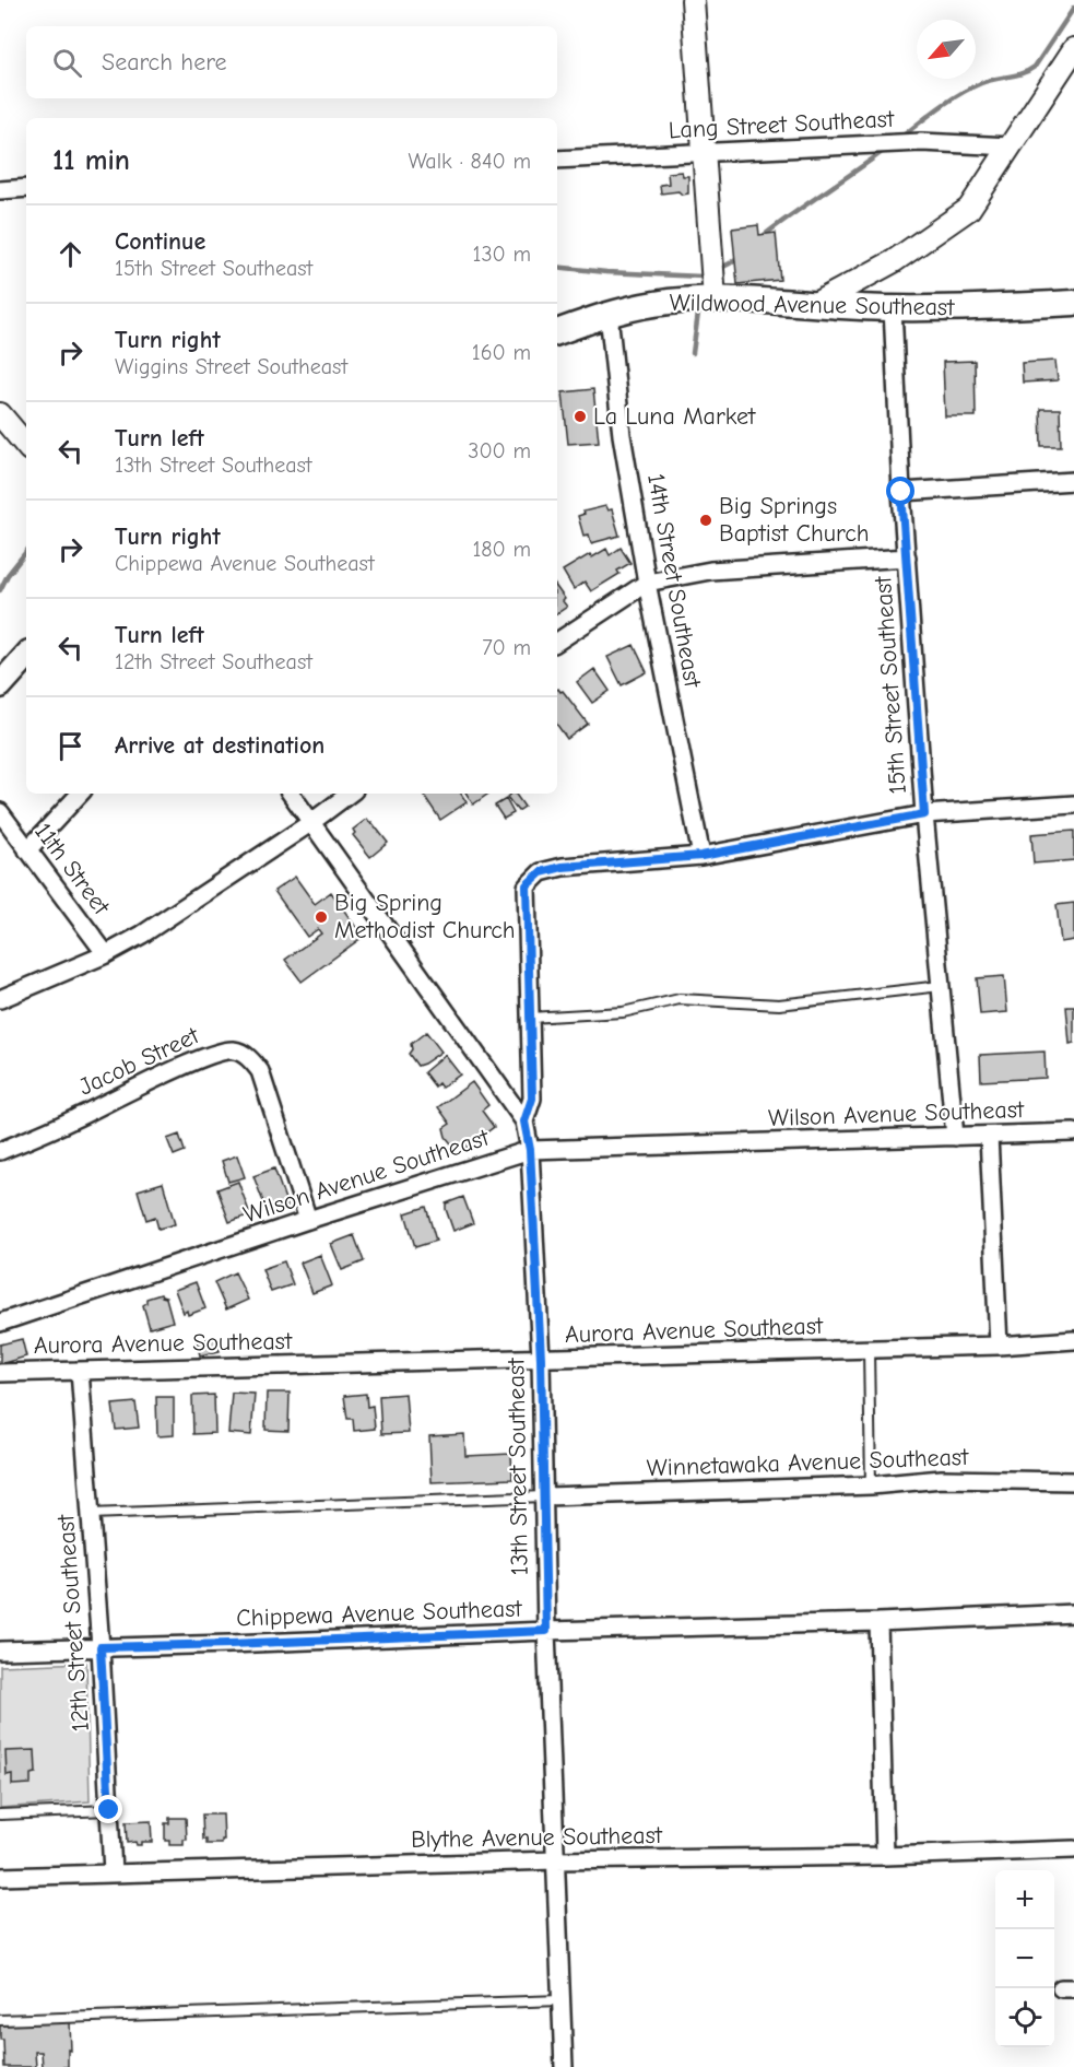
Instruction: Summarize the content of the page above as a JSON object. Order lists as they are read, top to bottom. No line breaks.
{"streets":{"main road":["Wildwood Avenue Southeast"],"street":["Lang Street Southeast","14th Street Southeast","15th Street Southeast","11th Street","Jacob Street","Wilson Avenue Southeast","Aurora Avenue Southeast","Winnetawaka Avenue Southeast","13th Street Southeast","Chippewa Avenue Southeast","12th Street Southeast","Blythe Avenue Southeast"]},"crossings":[["Wildwood Avenue Southeast","14th Street Southeast"],["Wildwood Avenue Southeast","15th Street Southeast"],["14th Street Southeast","13th Street Southeast"],["15th Street Southeast","Wilson Avenue Southeast"],["Jacob Street","Wilson Avenue Southeast"],["Wilson Avenue Southeast","13th Street Southeast"],["Aurora Avenue Southeast","13th Street Southeast"],["Aurora Avenue Southeast","12th Street Southeast"],["Winnetawaka Avenue Southeast","13th Street Southeast"],["13th Street Southeast","Chippewa Avenue Southeast"],["13th Street Southeast","Blythe Avenue Southeast"],["Chippewa Avenue Southeast","12th Street Southeast"],["12th Street Southeast","Blythe Avenue Southeast"]],"places":["La Luna Market","Big Springs Baptist Church","Big Spring Methodist Church"],"north":"bottom left","page":{"search":"Search here","heading":["11 min","Walk · 840 m"],"list":[["Continue","15th Street Southeast","130 m"],["Turn right","Wiggins Street Southeast","160 m"],["Turn left","13th Street Southeast","300 m"],["Turn right","Chippewa Avenue Southeast","180 m"],["Turn left","12th Street Southeast","70 m"],"Arrive at destination"],"map_buttons":["+","−"]}}
